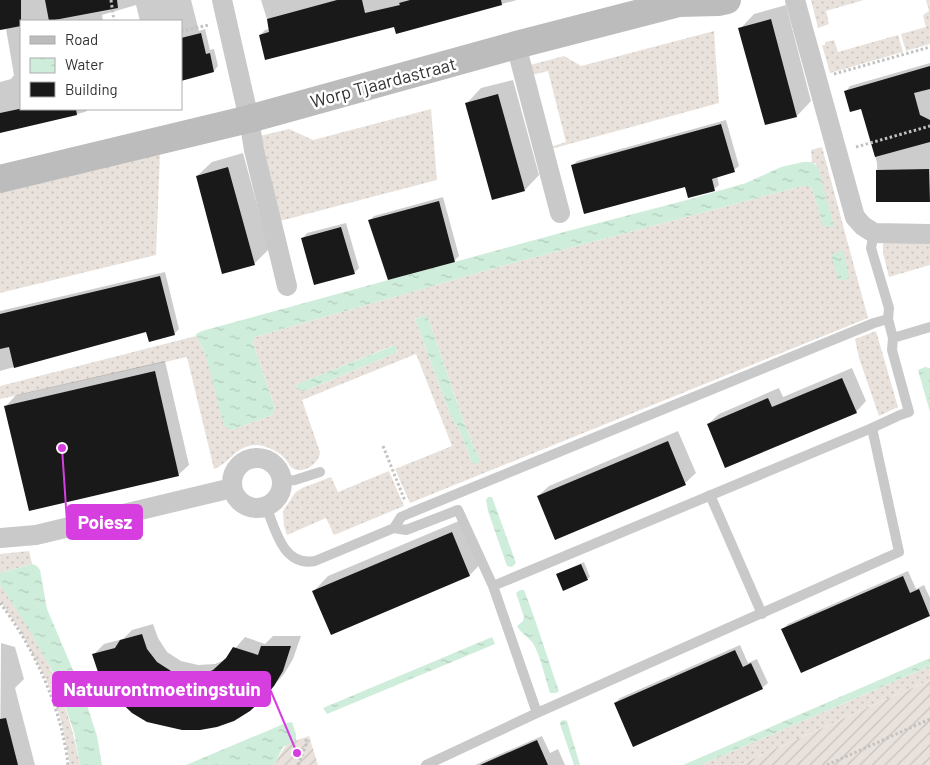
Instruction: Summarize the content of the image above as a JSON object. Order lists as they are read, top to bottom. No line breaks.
{"streets":{"main road":["Worp Tjaardastraat"]},"places":["Poiesz","Natuurontmoetingstuin"],"legend":["Road","Water","Building"]}
